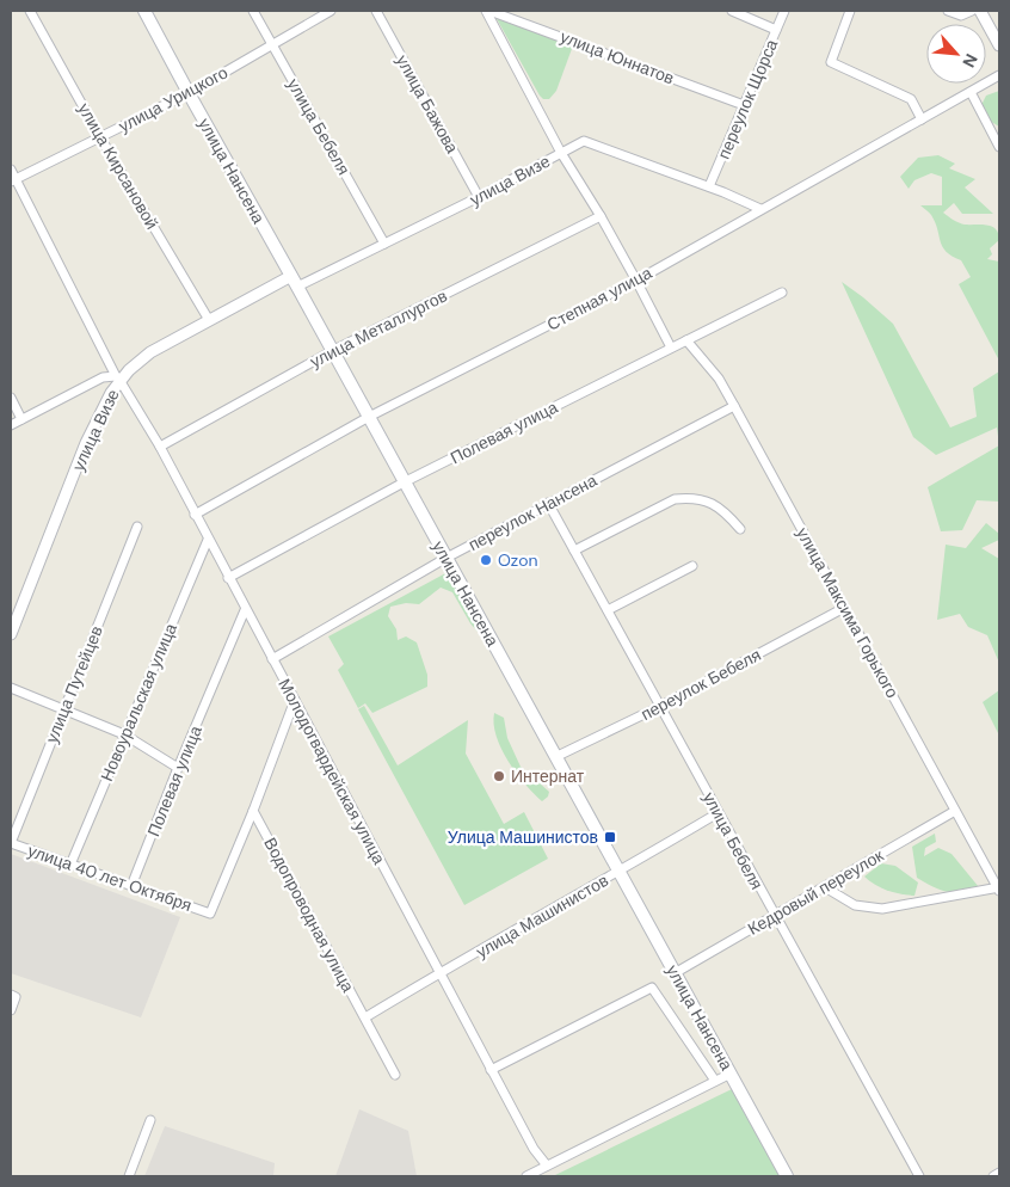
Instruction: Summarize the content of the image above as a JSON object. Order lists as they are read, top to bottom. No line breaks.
{"streets":{"main road":["улица Нансена"],"street":["улица Юннатов","улица Урицкого","переулок Щорса","улица Бажова","улица Бебеля","улица Кирсановой","улица Визе","Степная улица","улица Металлургов","Полевая улица","переулок Нансена","улица Максима Горького","улица Путейцев","переулок Бебеля","Новоуральская улица","Молодогвардейская улица","улица 40 лет Октября","Кедровый переулок","Водопроводная улица","улица Машинистов"]},"crossings":[["улица Юннатов","переулок Щорса"],["улица Урицкого","улица Бебеля"],["улица Урицкого","улица Кирсановой"],["улица Урицкого","улица Нансена"],["улица Урицкого","Молодогвардейская улица"],["переулок Щорса","улица Визе"],["улица Бажова","улица Визе"],["улица Бебеля","улица Визе"],["улица Бебеля","переулок Нансена"],["улица Бебеля","переулок Бебеля"],["улица Бебеля","Кедровый переулок"],["улица Бебеля","улица Машинистов"],["улица Кирсановой","улица Визе"],["улица Нансена","улица Визе"],["улица Нансена","Степная улица"],["улица Нансена","улица Металлургов"],["улица Нансена","Полевая улица"],["улица Нансена","переулок Нансена"],["улица Нансена","переулок Бебеля"],["улица Нансена","Кедровый переулок"],["улица Нансена","улица Машинистов"],["улица Визе","Степная улица"],["улица Визе","Молодогвардейская улица"],["Степная улица","Молодогвардейская улица"],["улица Металлургов","Молодогвардейская улица"],["Полевая улица","улица Максима Горького"],["Полевая улица","Молодогвардейская улица"],["Полевая улица","улица 40 лет Октября"],["переулок Нансена","улица Максима Горького"],["переулок Нансена","Молодогвардейская улица"],["улица Максима Горького","переулок Бебеля"],["улица Максима Горького","Кедровый переулок"],["улица Путейцев","улица 40 лет Октября"],["Новоуральская улица","Молодогвардейская улица"],["Новоуральская улица","улица 40 лет Октября"],["Молодогвардейская улица","улица Машинистов"],["улица 40 лет Октября","Водопроводная улица"],["Водопроводная улица","улица Машинистов"]],"places":{"other":["Ozon","Интернат"],"transit":["Улица Машинистов"]},"north":"bottom right"}
